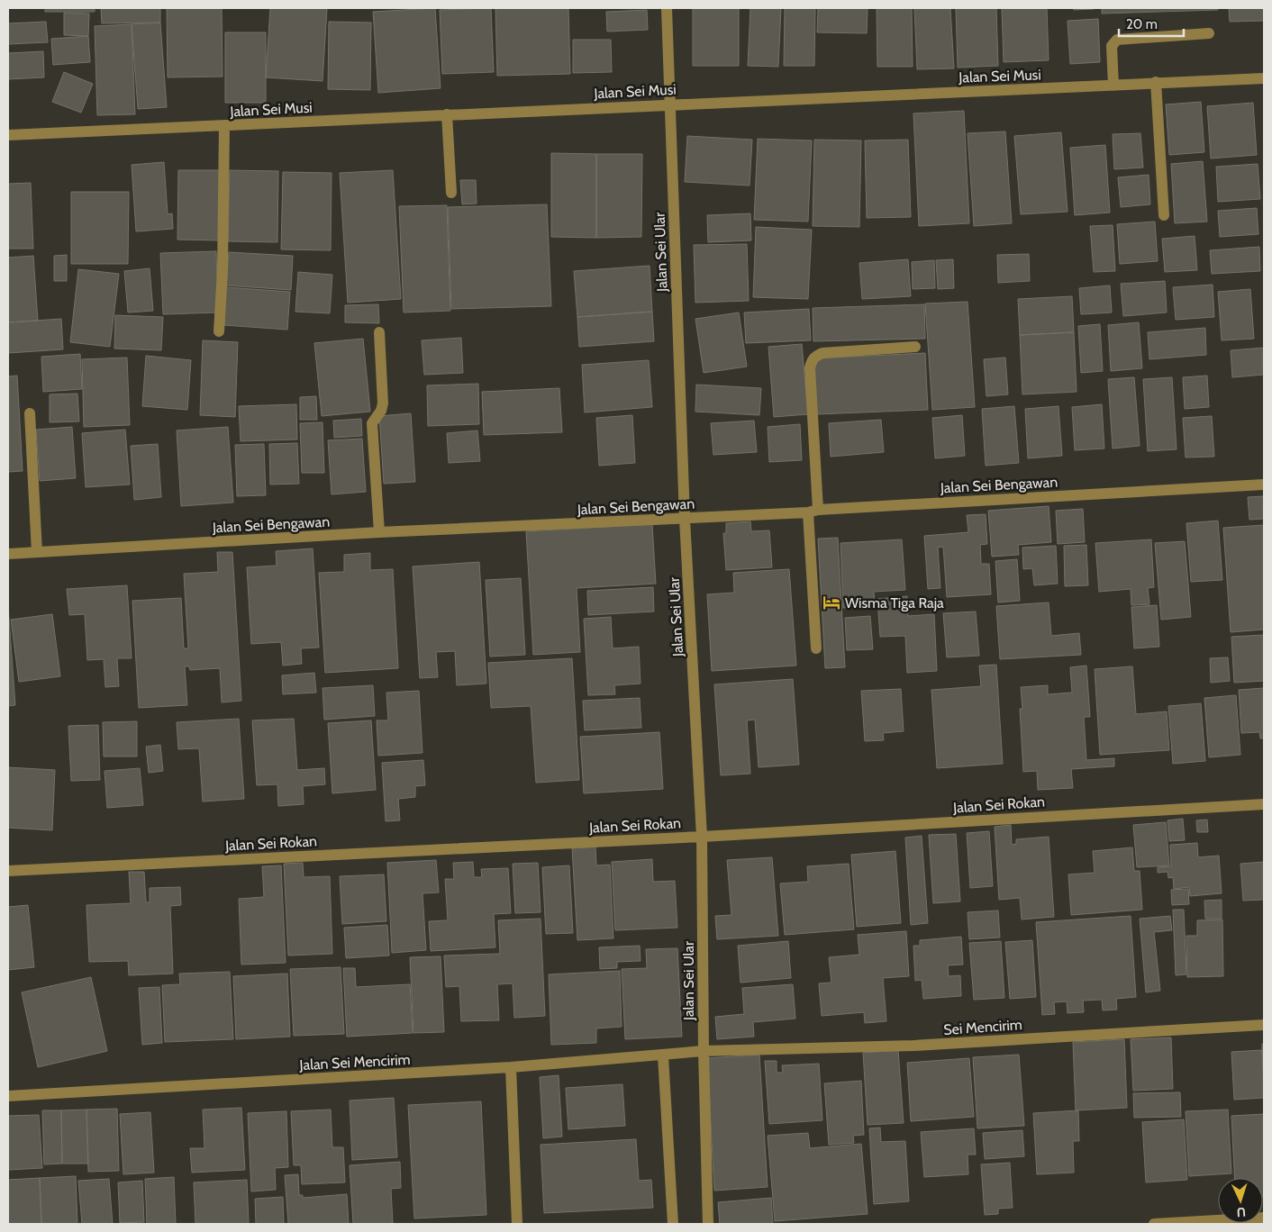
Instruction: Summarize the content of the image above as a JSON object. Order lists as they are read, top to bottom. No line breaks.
{"streets":{"street":["Jalan Sei Musi","Jalan Sei Ular","Jalan Sei Bengawan","Jalan Sei Rokan","Sei Mencirim","Jalan Sei Mencirim"]},"crossings":[["Jalan Sei Musi","Jalan Sei Ular"],["Jalan Sei Ular","Jalan Sei Bengawan"],["Jalan Sei Ular","Jalan Sei Rokan"],["Jalan Sei Ular","Sei Mencirim"],["Jalan Sei Ular","Jalan Sei Mencirim"],["Sei Mencirim","Jalan Sei Mencirim"]],"places":{"hotel":["Wisma Tiga Raja"]},"scale_bar":"20 m","north":"bottom"}
